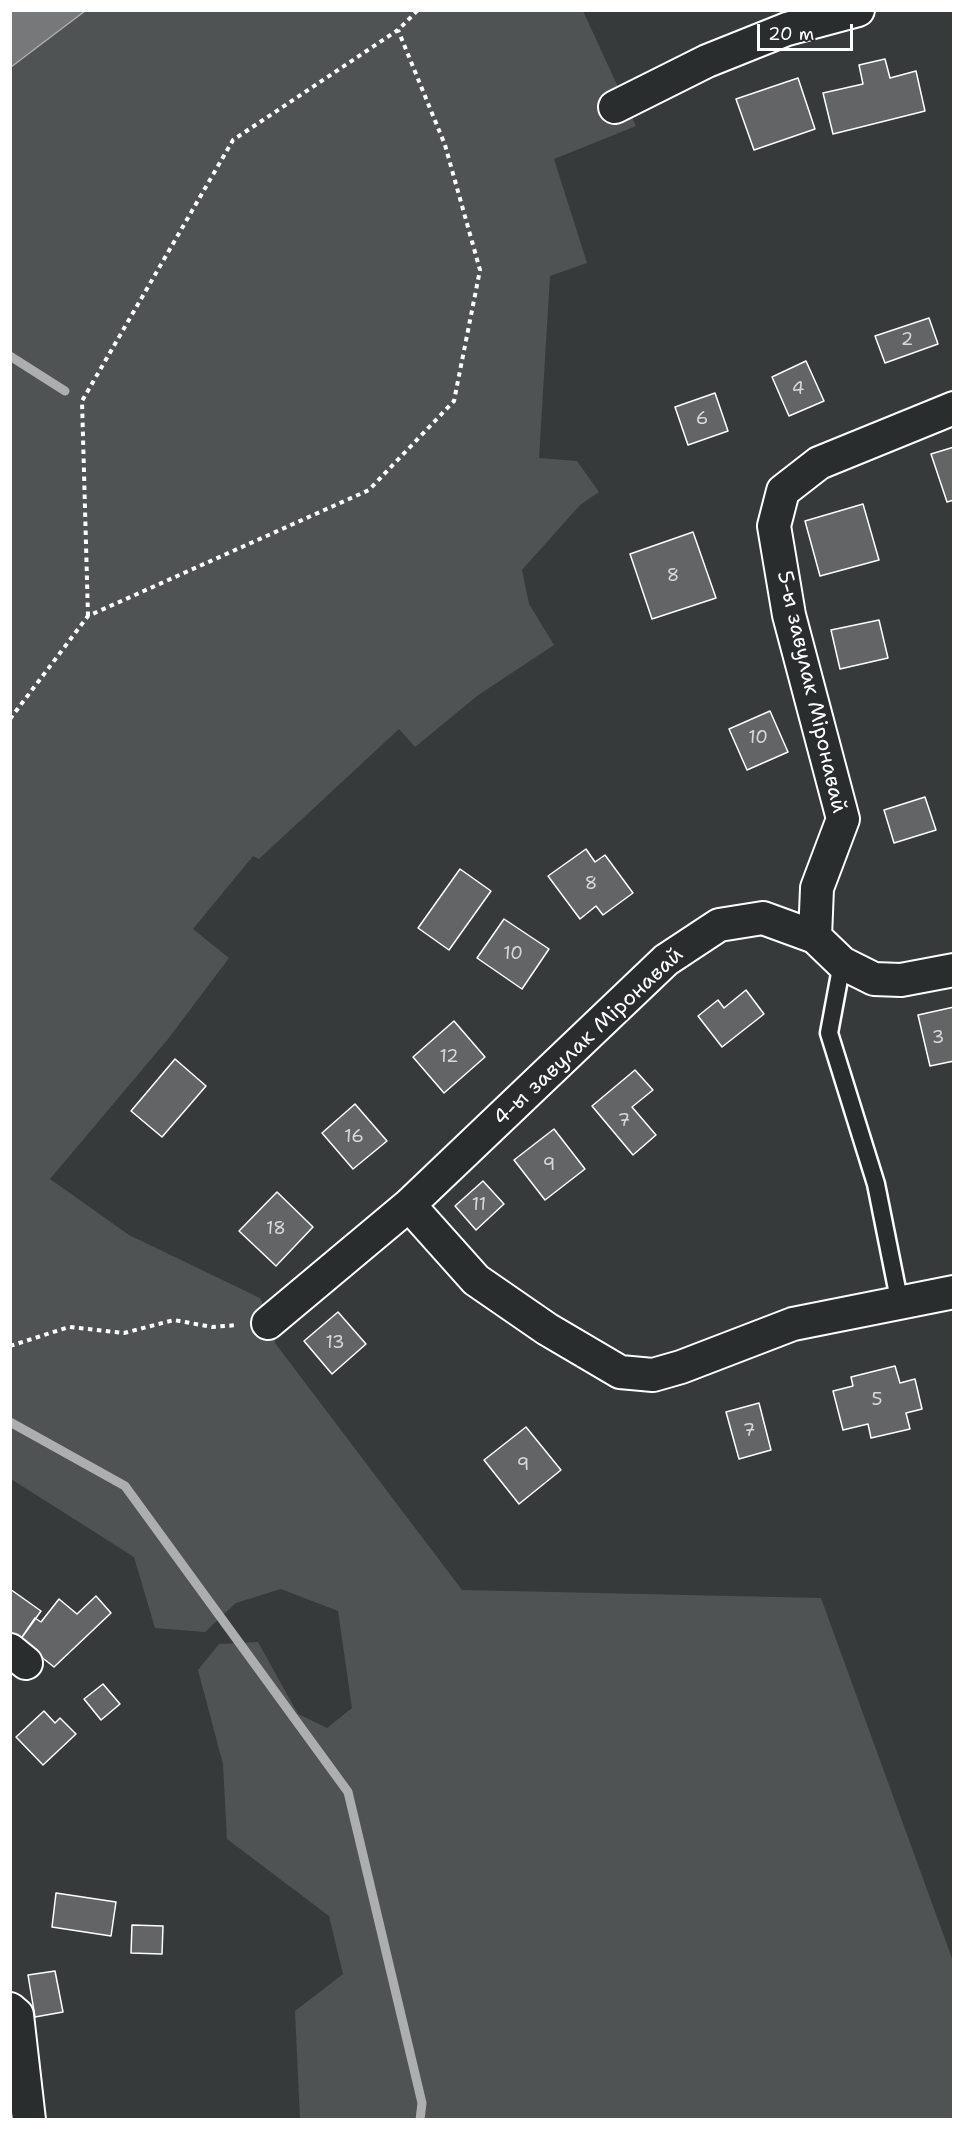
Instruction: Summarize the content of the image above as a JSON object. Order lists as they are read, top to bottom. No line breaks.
{"streets":{"street":["5-ы завулак Міронавай","4-ы завулак Міронавай"]},"crossings":[["5-ы завулак Міронавай","4-ы завулак Міронавай"]],"house_numbers":["2","4","6","8","10","8","10","3","12","7","16","9","11","18","13","5","7","9"],"scale_bar":"20 m"}
